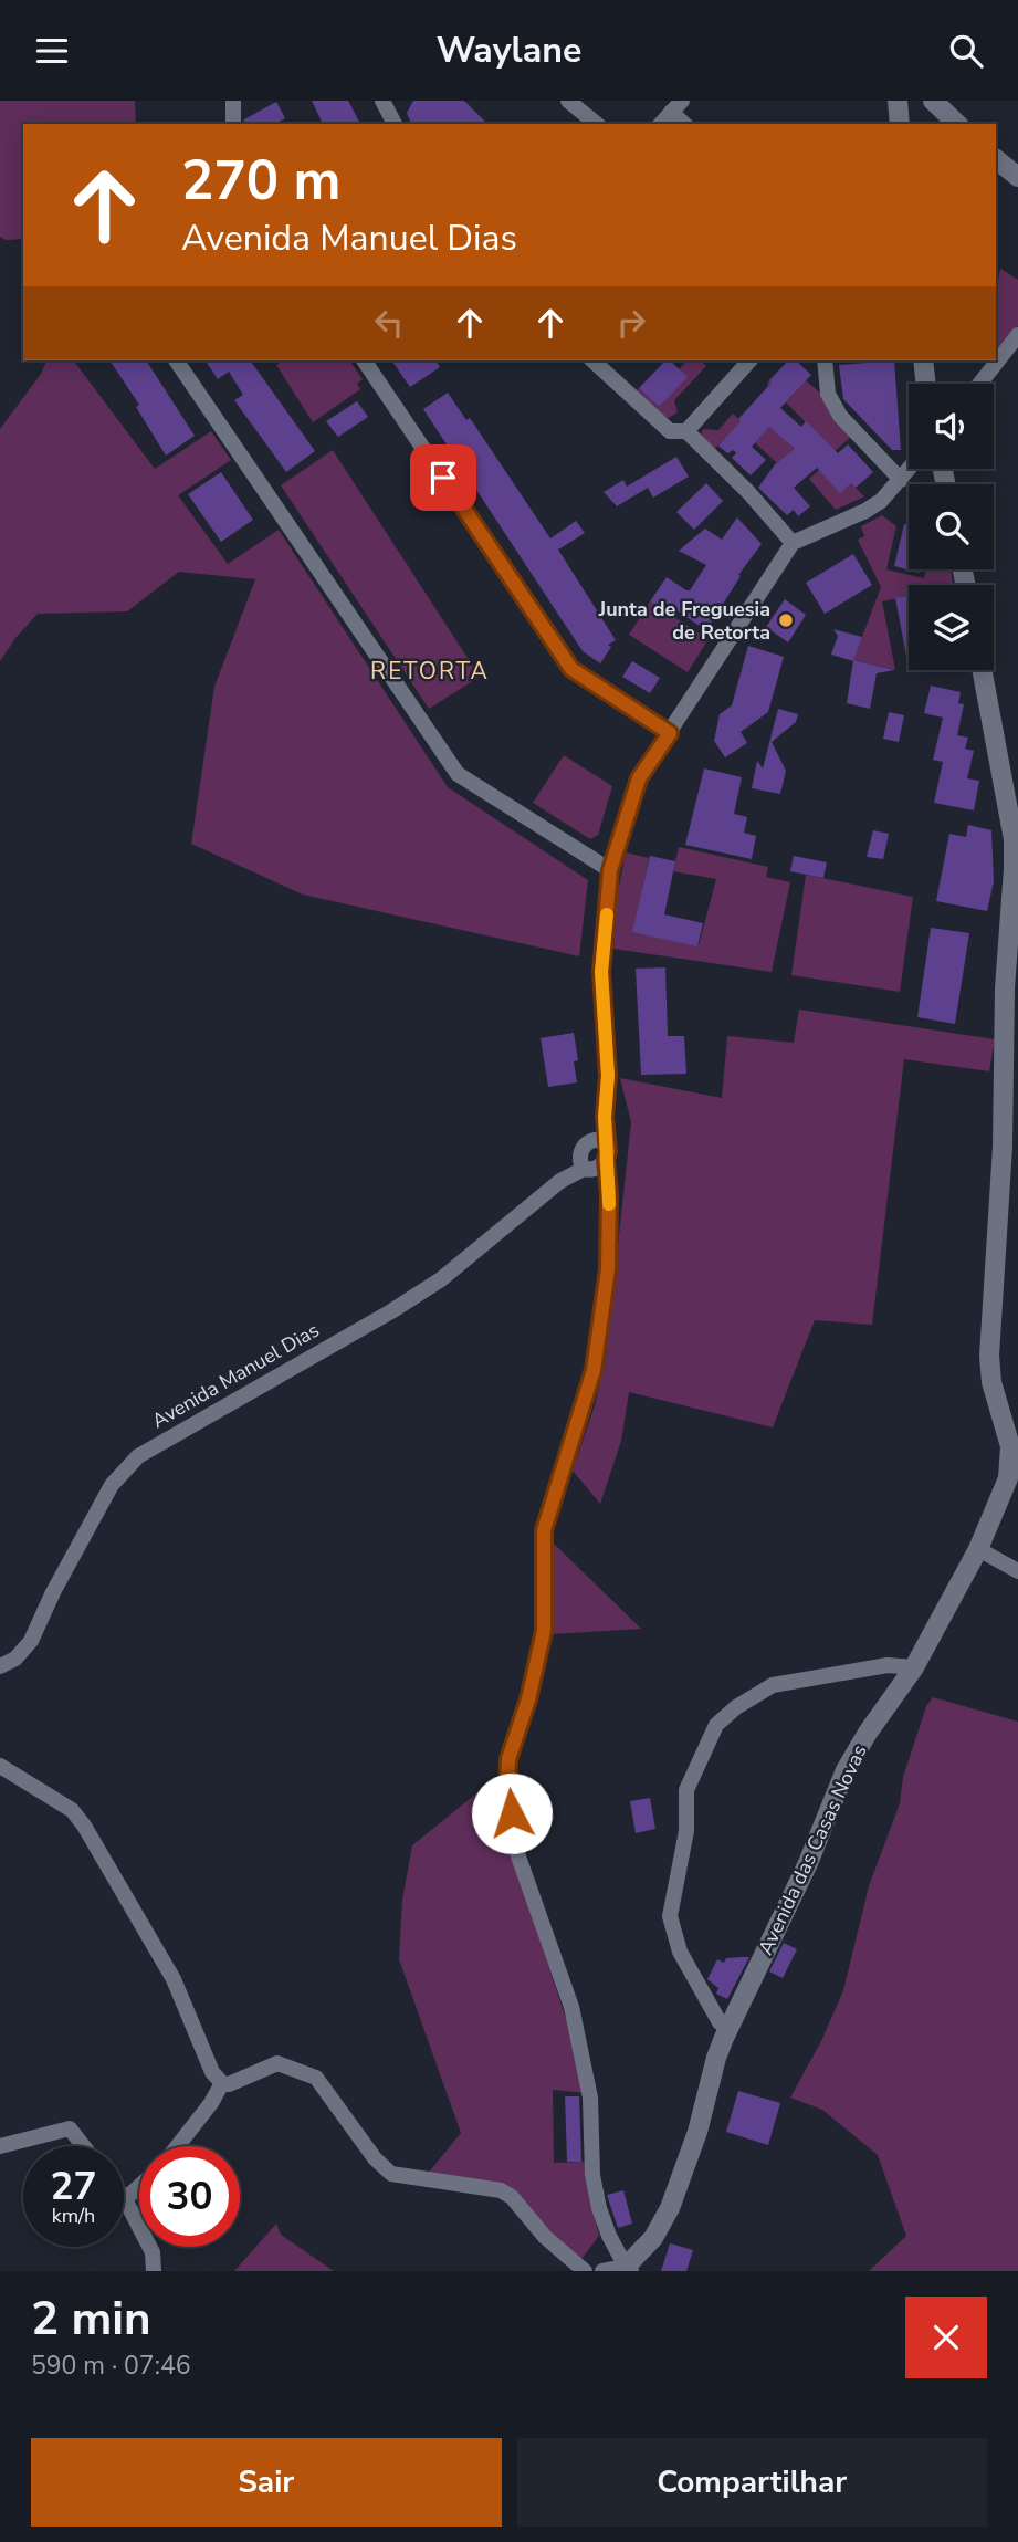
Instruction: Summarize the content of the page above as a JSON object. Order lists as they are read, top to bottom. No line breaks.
{"streets":{"street":["Avenida Manuel Dias","Avenida das Casas Novas"]},"districts":["RETORTA"],"places":["Junta de Freguesia de Retorta"],"page":{"header":"Waylane","turn":["270 m","Avenida Manuel Dias"],"speed":"27 km/h","limit":"30","heading":["2 min","590 m · 07:46"],"buttons":["Sair","Compartilhar"]}}
